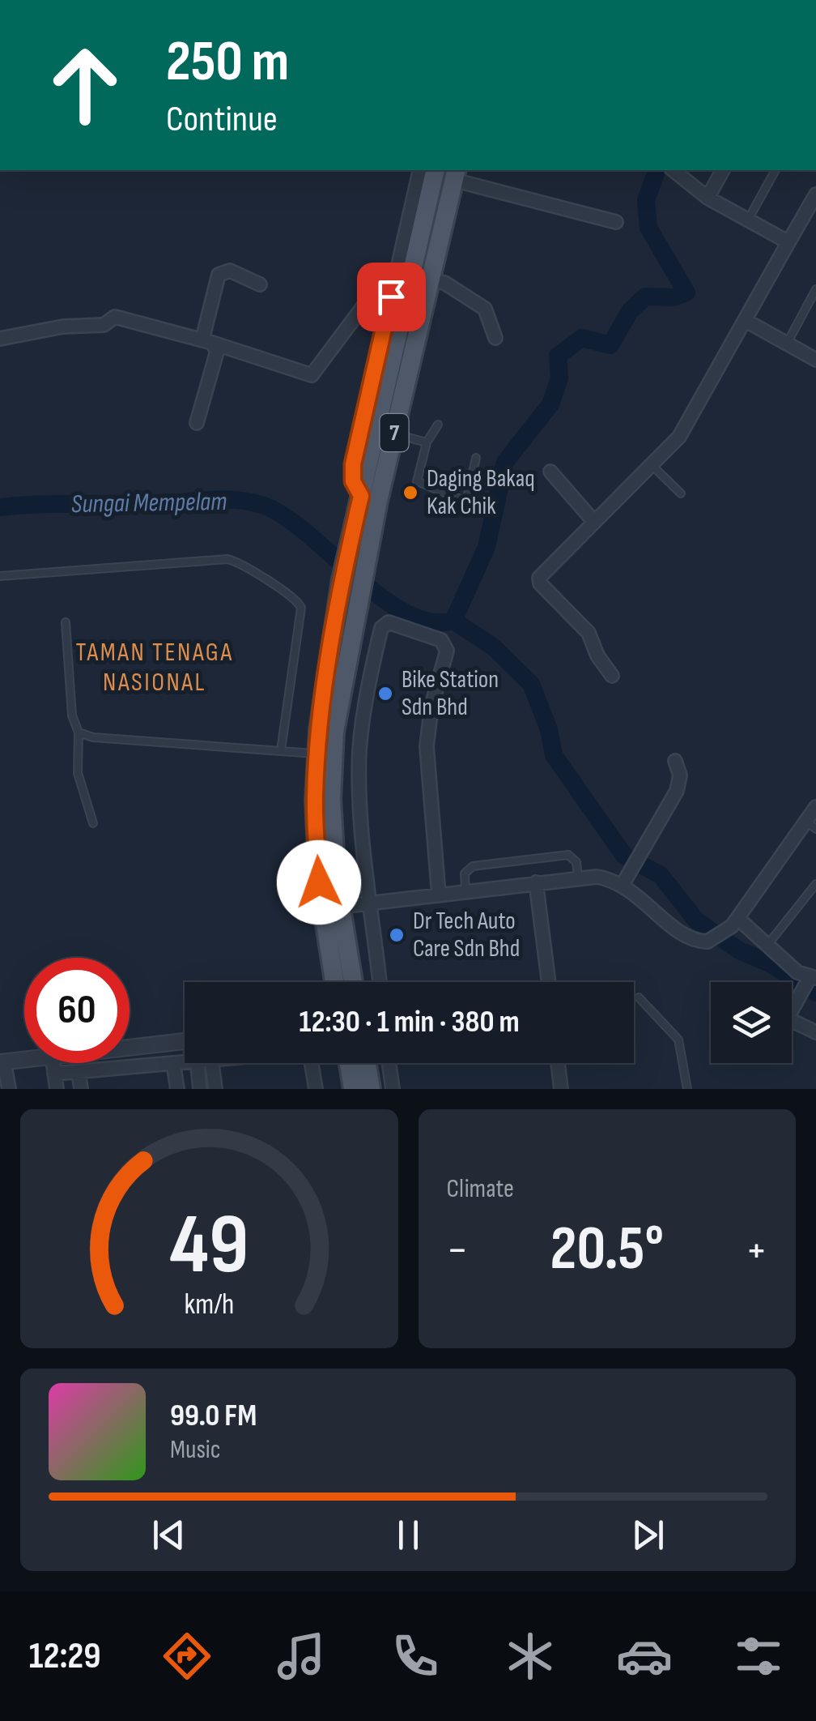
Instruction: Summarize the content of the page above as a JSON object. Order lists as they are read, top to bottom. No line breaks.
{"streets":{"main road":["7"]},"districts":["TAMAN TENAGA NASIONAL"],"water":["Sungai Mempelam"],"places":["Daging Bakaq Kak Chik","Bike Station Sdn Bhd","Dr Tech Auto Care Sdn Bhd"],"page":{"turn":["250 m","Continue"],"limit":"60","trip":"12:30 · 1 min · 380 m","tile":"Climate","heat":["−","20.5°","+"],"song":["99.0 FM","Music"],"tabs":"12:29","gauge":["49","km/h"]}}
